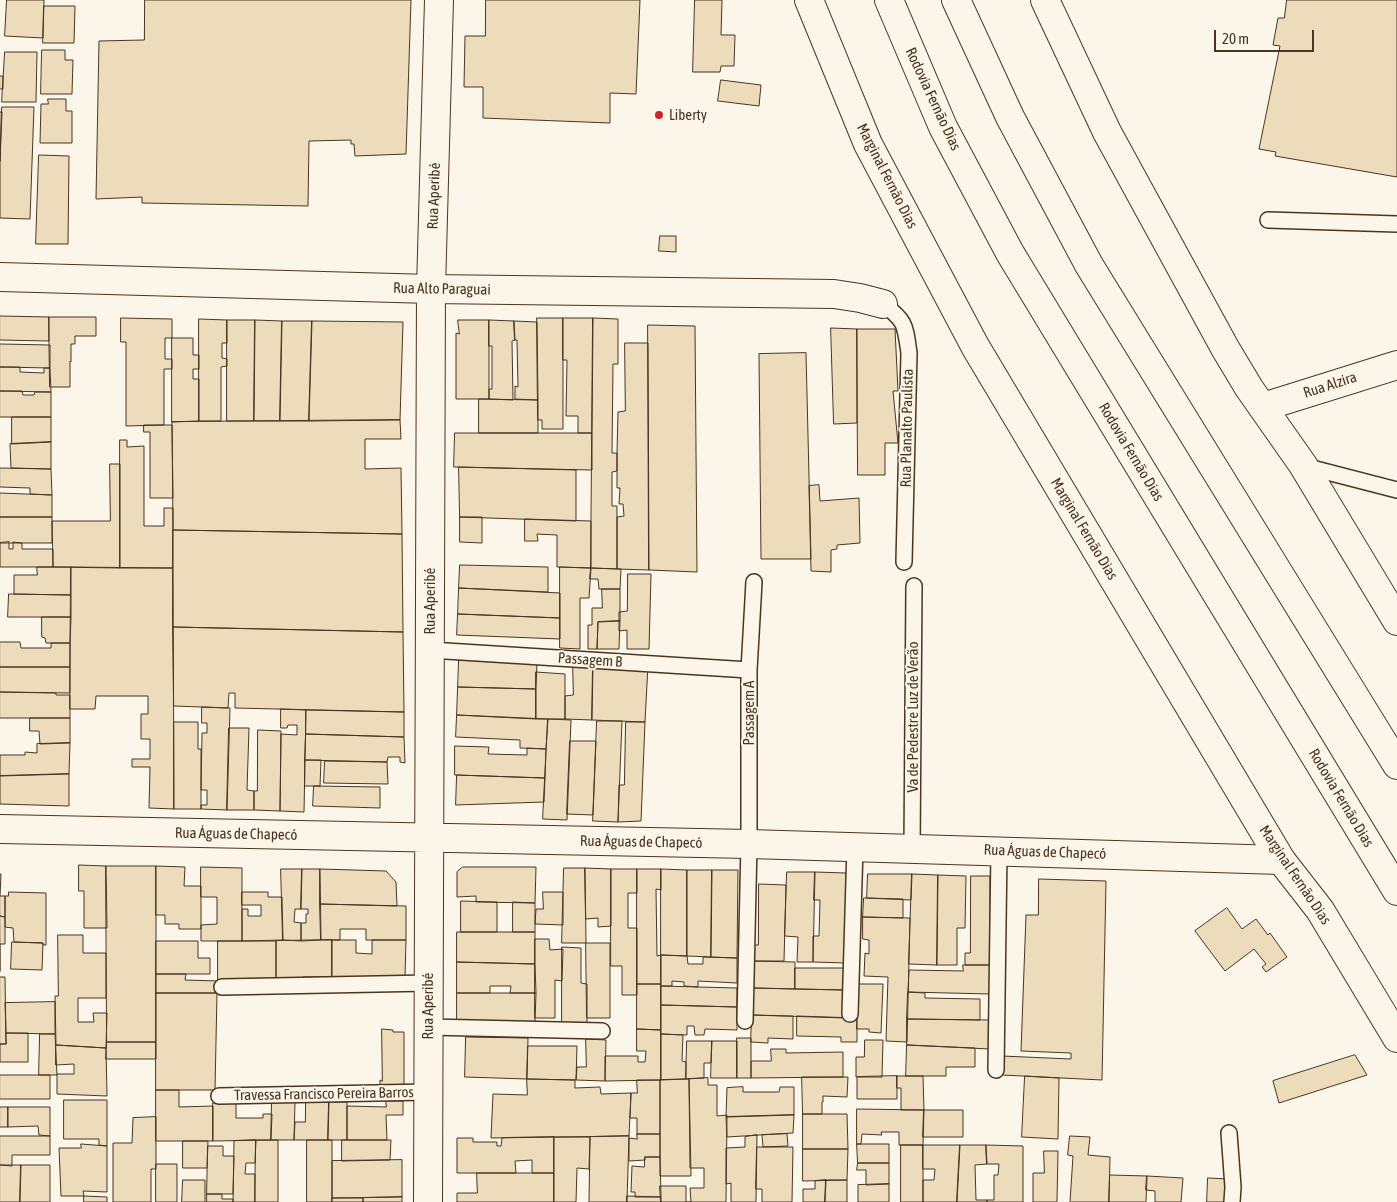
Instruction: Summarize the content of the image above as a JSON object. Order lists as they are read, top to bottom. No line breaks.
{"streets":{"main road":["Rodovia Fernão Dias","Marginal Fernão Dias","Rua Aperibé","Rua Alto Paraguai","Rua Alzira","Rua Águas de Chapecó"],"lane":["Rua Planalto Paulista","Passagem B","Passagem A","Va de Pedestre Luz de Verão","Travessa Francisco Pereira Barros"]},"crossings":[["Marginal Fernão Dias","Rua Águas de Chapecó"],["Rua Aperibé","Rua Alto Paraguai"],["Rua Aperibé","Passagem B"],["Rua Aperibé","Rua Águas de Chapecó"],["Rua Aperibé","Travessa Francisco Pereira Barros"],["Rua Alto Paraguai","Rua Planalto Paulista"],["Passagem B","Passagem A"],["Passagem A","Rua Águas de Chapecó"],["Va de Pedestre Luz de Verão","Rua Águas de Chapecó"]],"places":["Liberty"],"scale_bar":"20 m"}
